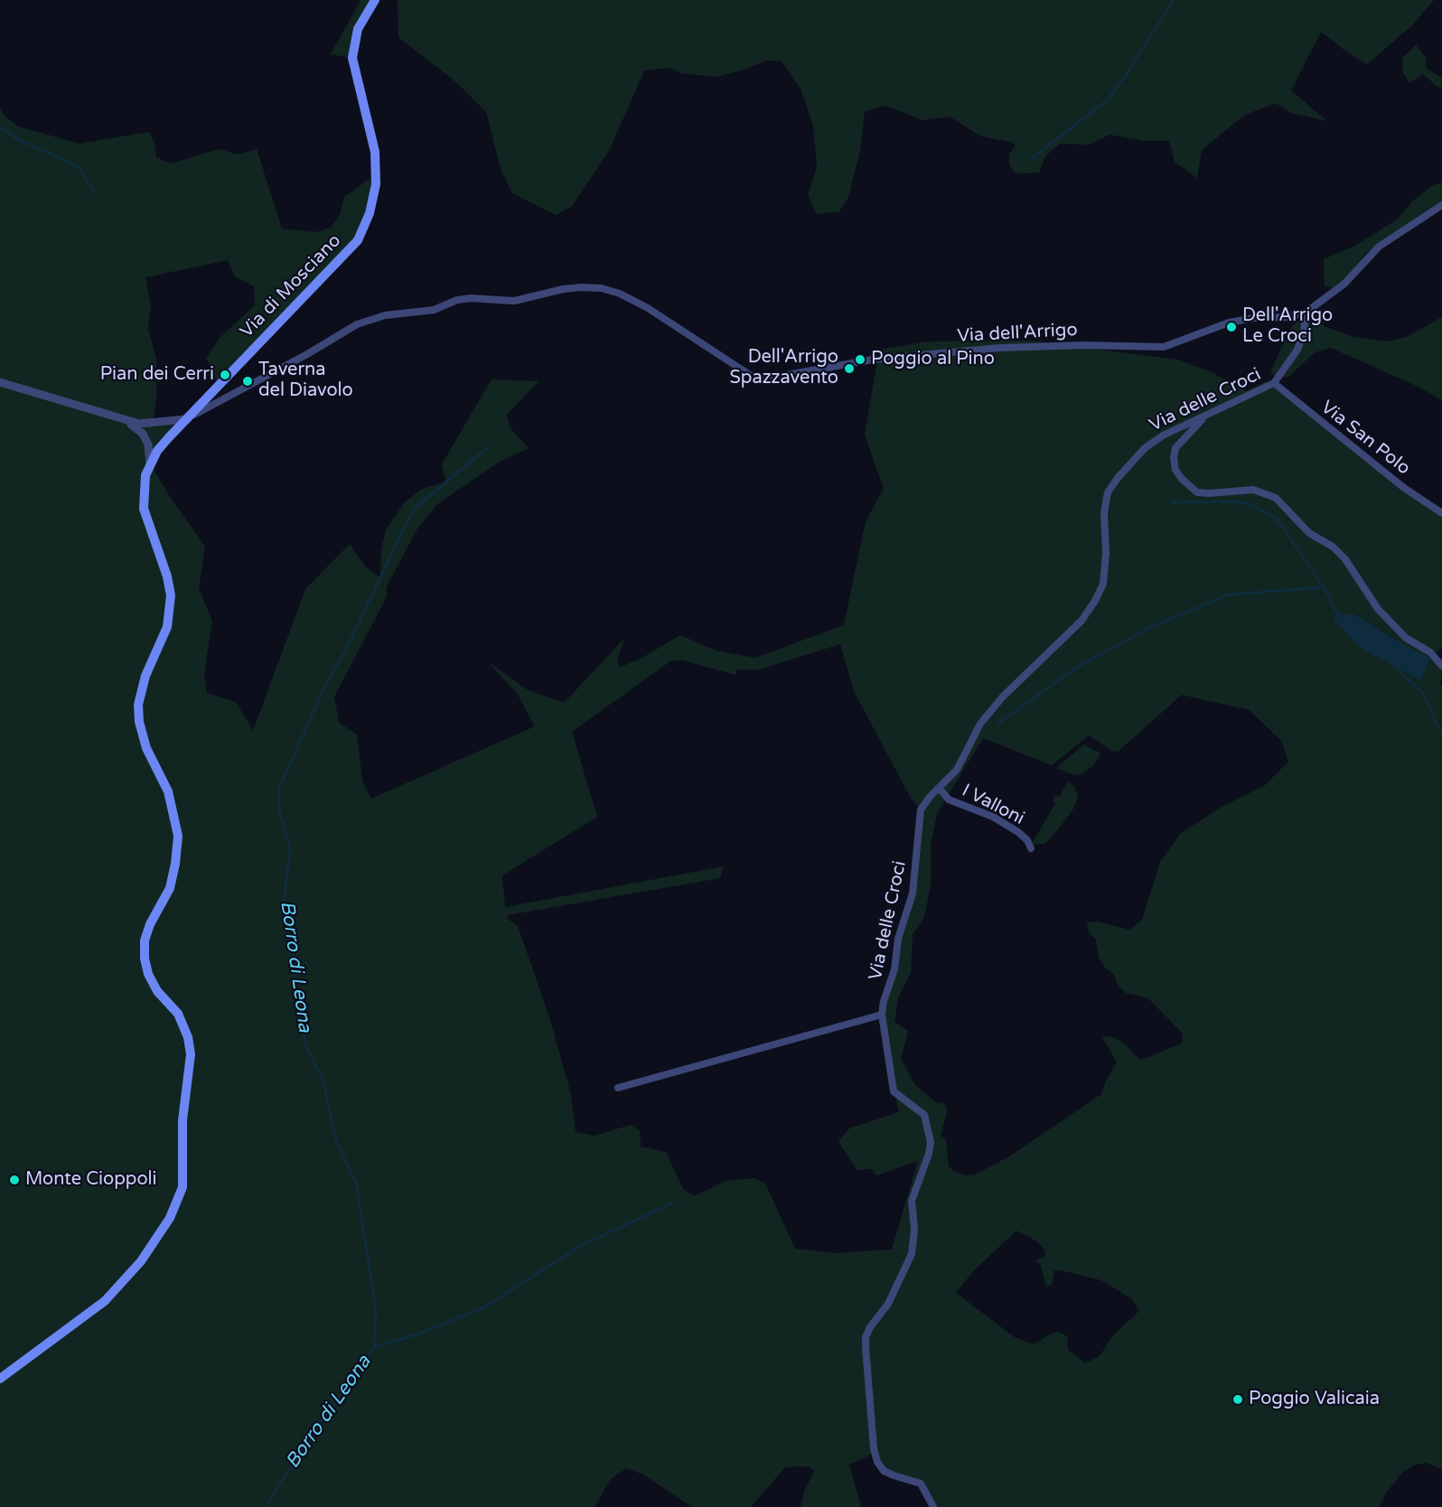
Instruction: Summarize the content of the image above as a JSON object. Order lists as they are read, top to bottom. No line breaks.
{"streets":{"main road":["Via di Mosciano"],"street":["Via dell'Arrigo","Via delle Croci","Via San Polo","I Valloni"]},"crossings":[["Via di Mosciano","Via dell'Arrigo"],["Via dell'Arrigo","Via delle Croci"],["Via delle Croci","Via San Polo"],["Via delle Croci","I Valloni"]],"water":["Borro di Leona"],"places":["Dell'Arrigo Le Croci","Poggio al Pino","Dell'Arrigo Spazzavento","Pian dei Cerri","Taverna del Diavolo","Monte Cioppoli","Poggio Valicaia"]}
